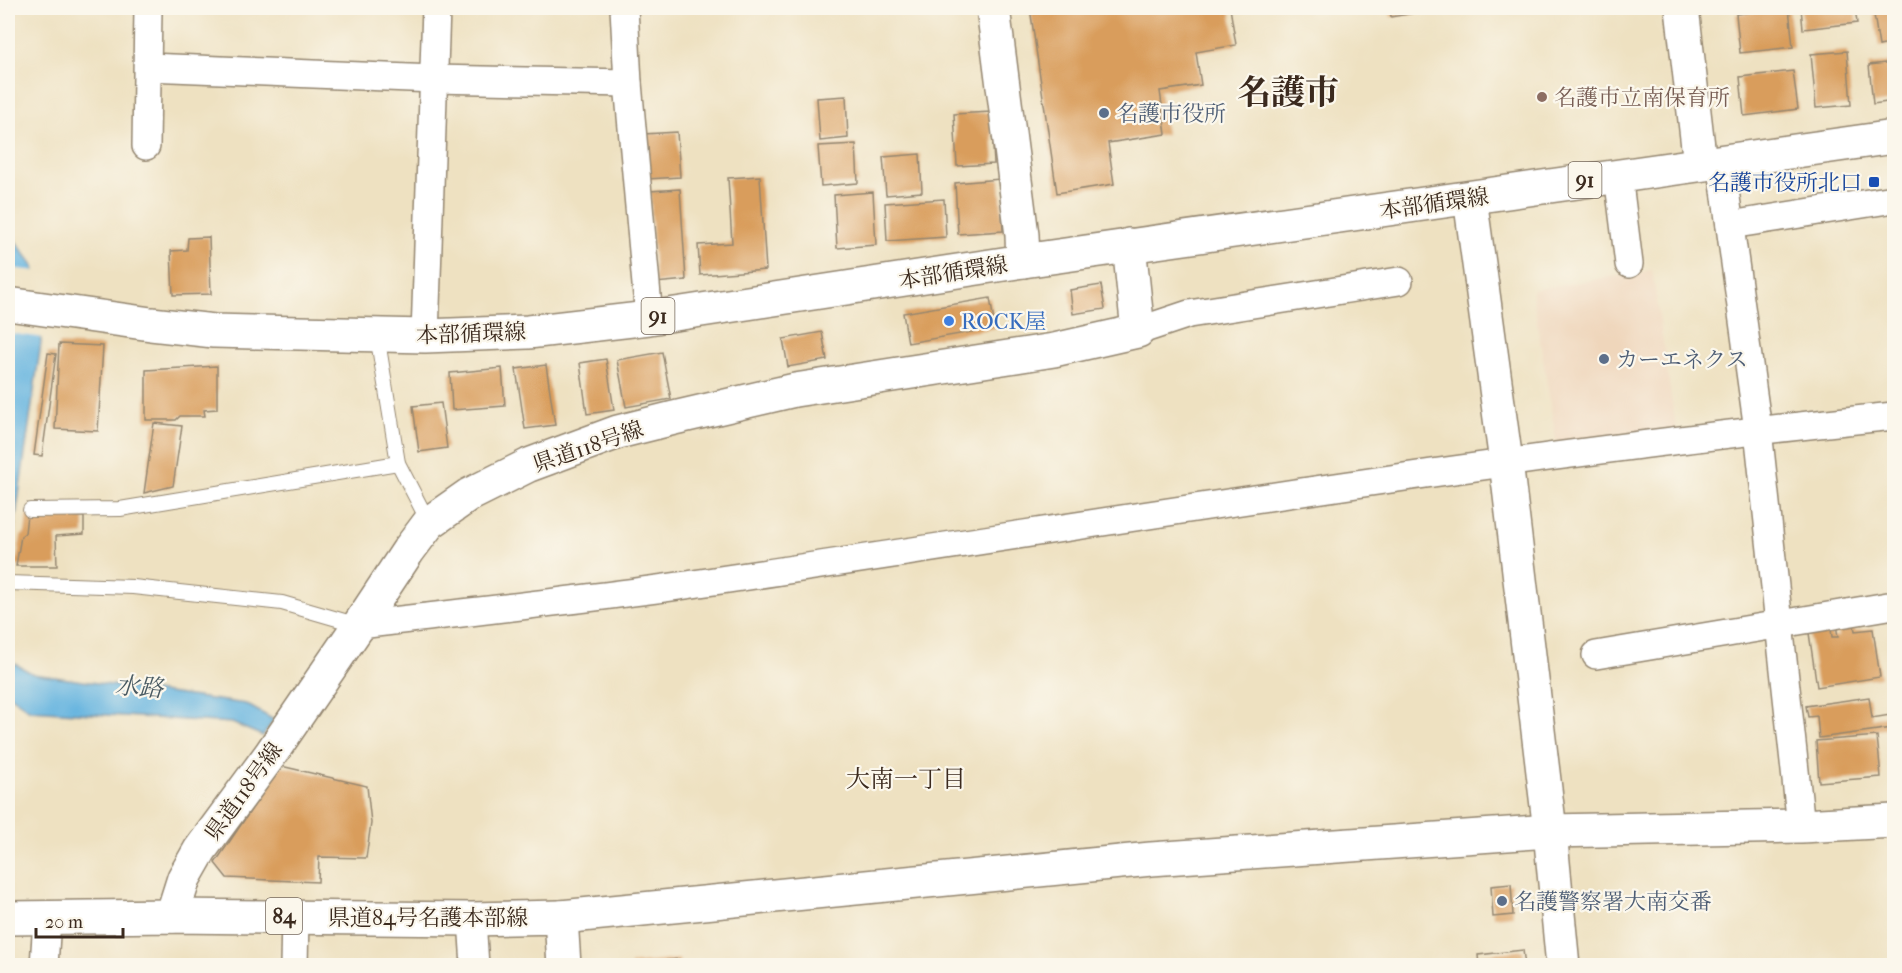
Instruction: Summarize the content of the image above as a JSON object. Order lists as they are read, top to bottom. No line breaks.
{"streets":{"main road":["91","本部循環線","県道118号線","84","県道84号名護本部線"]},"crossings":[["県道118号線","県道84号名護本部線"]],"districts":["名護市","大南一丁目"],"water":["水路"],"places":{"other":["名護市立南保育所","名護市役所","ROCK屋","カーエネクス","名護警察署大南交番"],"transit":["名護市役所北口"]},"scale_bar":"20 m"}
